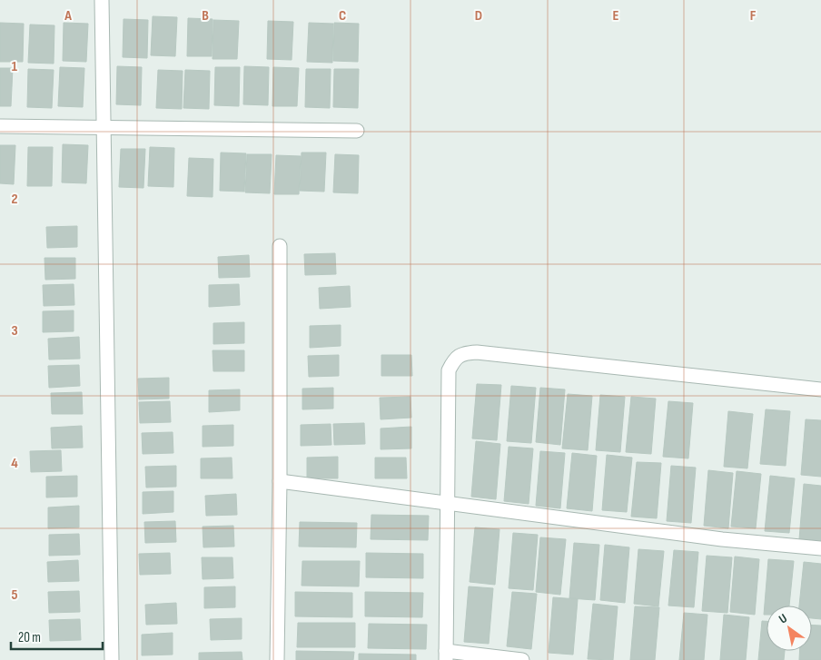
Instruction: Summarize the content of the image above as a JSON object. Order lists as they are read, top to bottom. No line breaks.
{"scale_bar":"20 m","north":"top left","grid":{"columns":["A","B","C","D","E","F"],"rows":["1","2","3","4","5"]}}
